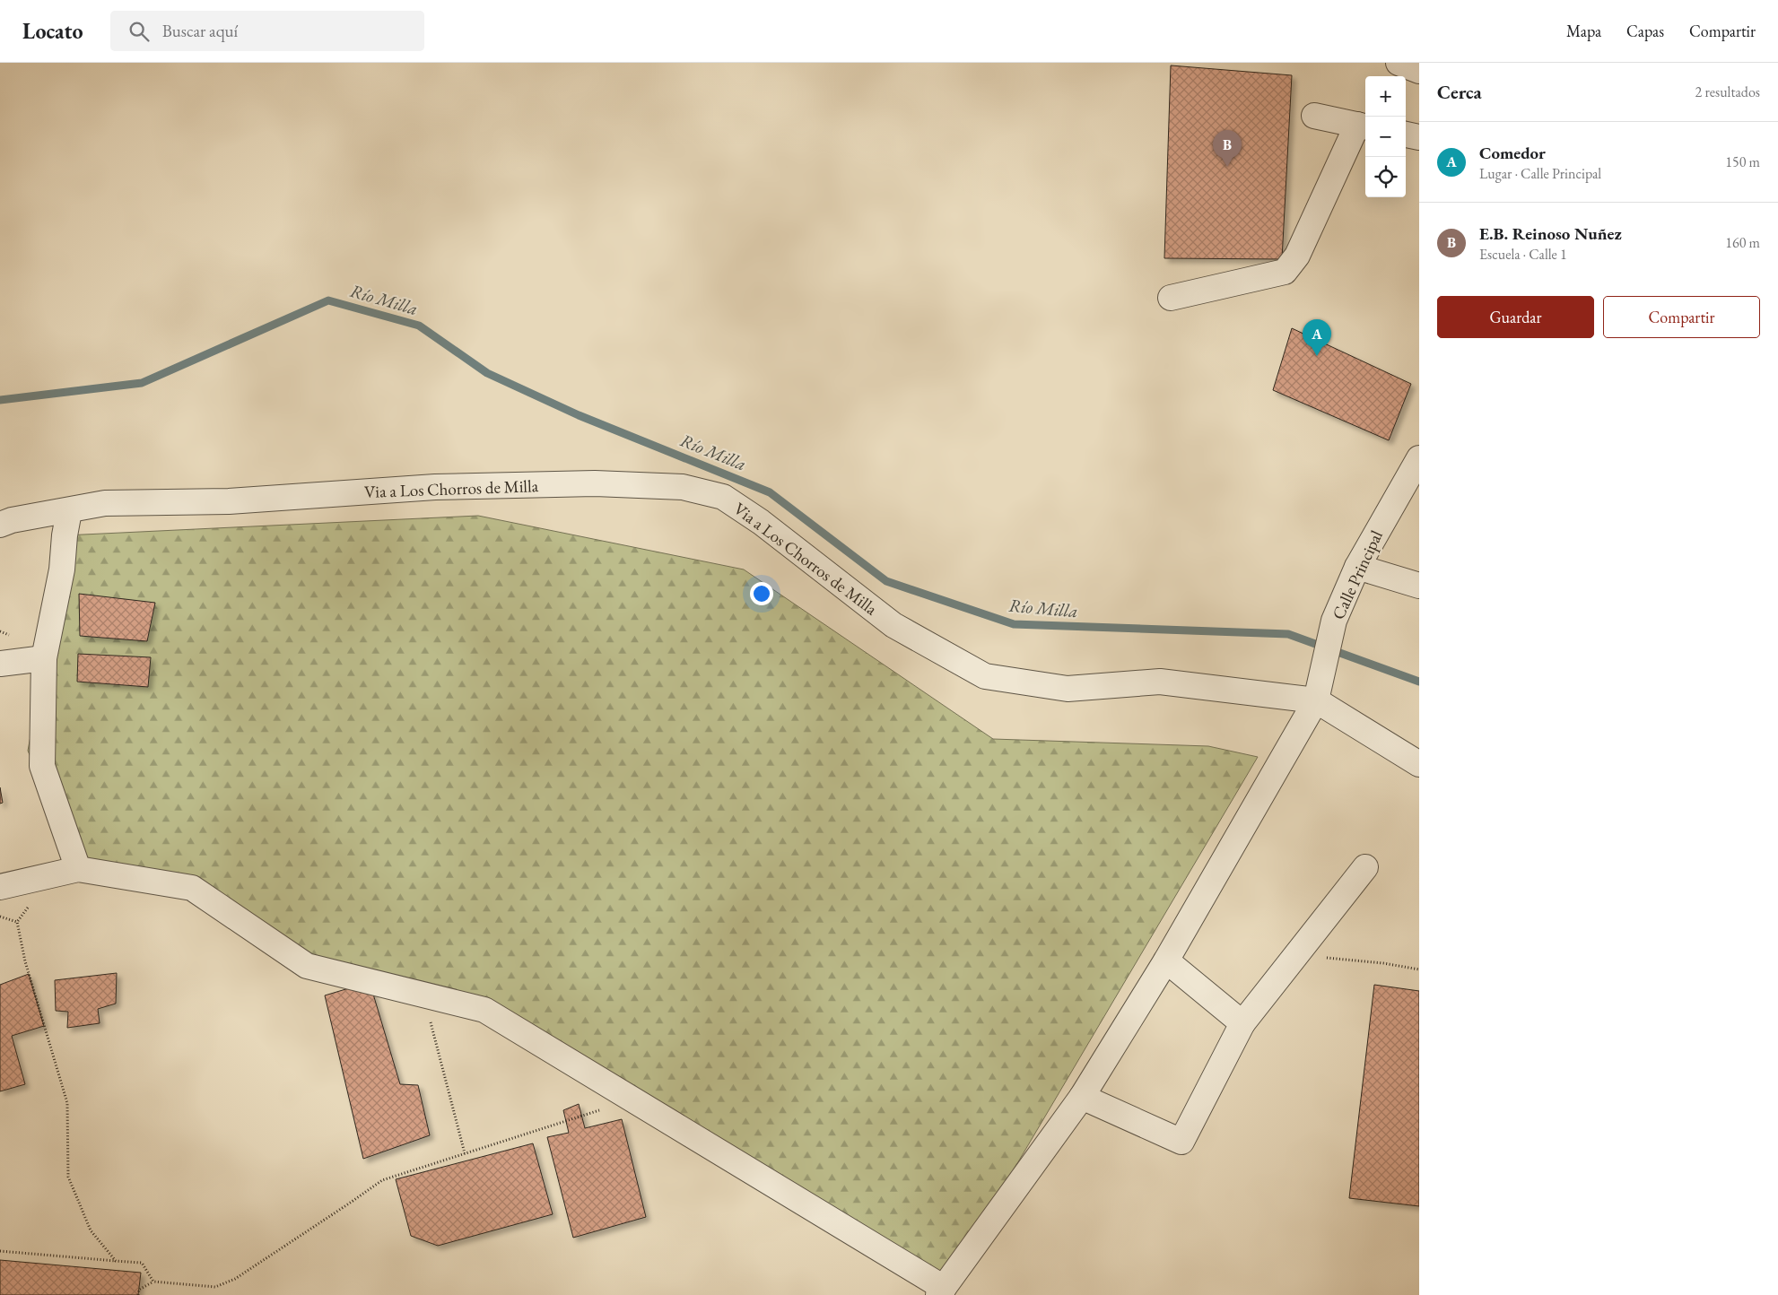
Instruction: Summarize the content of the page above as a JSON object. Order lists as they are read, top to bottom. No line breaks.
{"streets":{"street":["Via a Los Chorros de Milla","Calle Principal"]},"crossings":[["Via a Los Chorros de Milla","Calle Principal"]],"water":["Río Milla"],"page":{"header":"Locato","search":"Buscar aquí","nav":["Mapa","Capas","Compartir"],"heading":["Cerca","2 resultados"],"map_buttons":["+","−"],"list":[{"mark":"A","name":"Comedor","note":"Lugar · Calle Principal","value":"150 m"},{"mark":"B","name":"E.B. Reinoso Nuñez","note":"Escuela · Calle 1","value":"160 m"}],"pins":["B","A"],"buttons":["Guardar","Compartir"]}}
